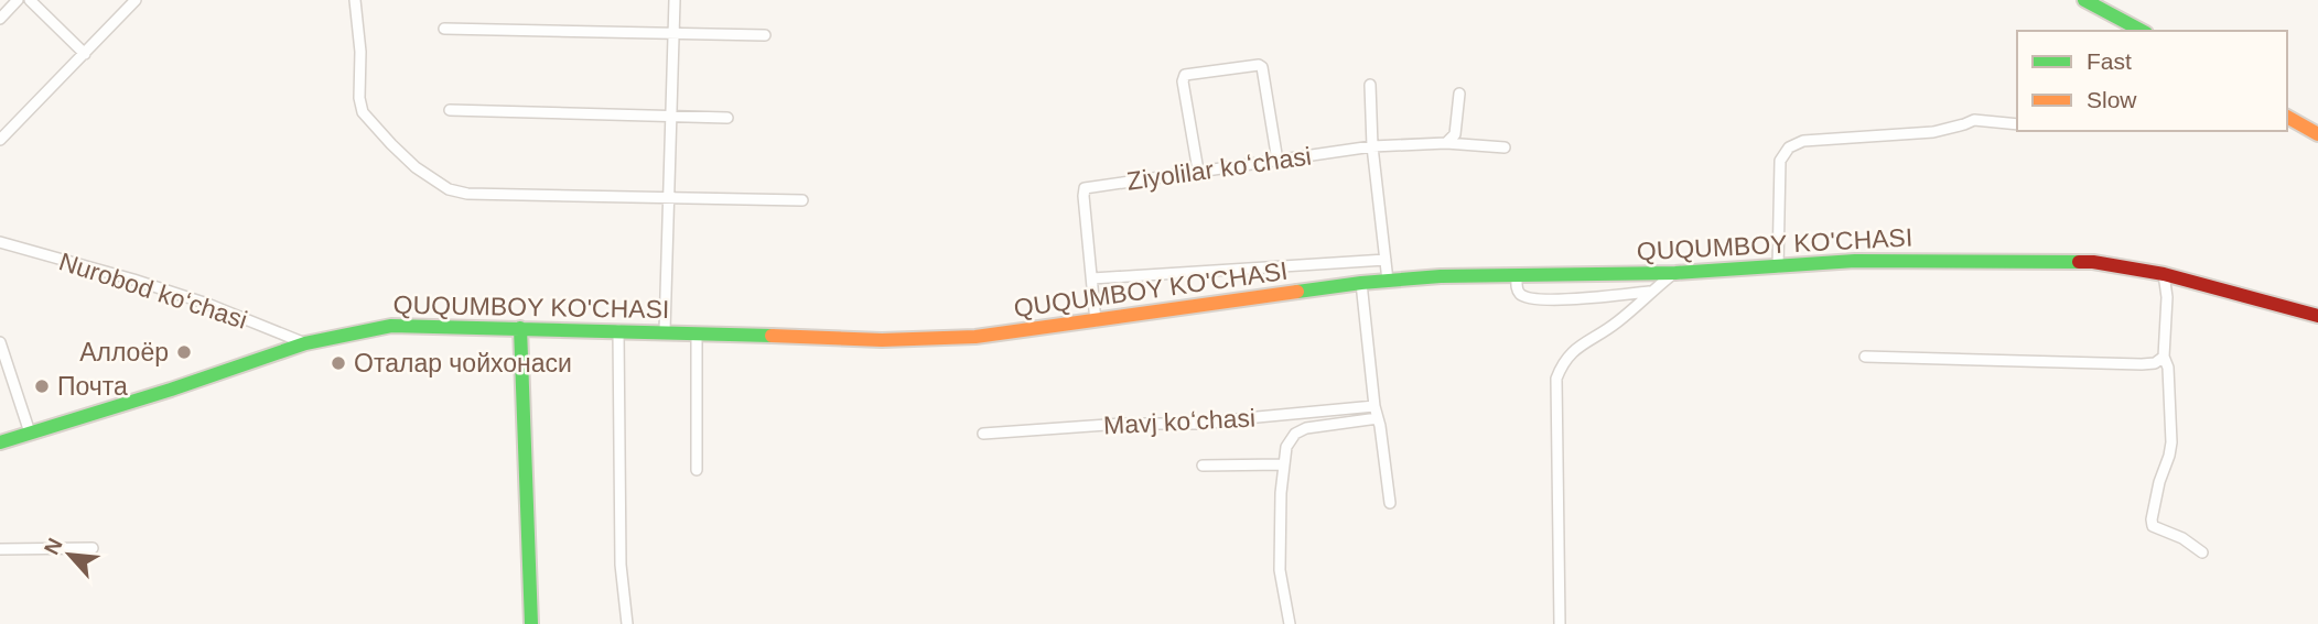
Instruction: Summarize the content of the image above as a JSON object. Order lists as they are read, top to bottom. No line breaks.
{"streets":{"main road":["QUQUMBOY KO'CHASI"],"street":["Ziyolilar koʻchasi","Nurobod koʻchasi","Mavj koʻchasi"]},"crossings":[["QUQUMBOY KO'CHASI","Nurobod koʻchasi"]],"places":["Аллоёр","Оталар чойхонаси","Почта"],"legend":["Fast","Slow"],"north":"top left"}
